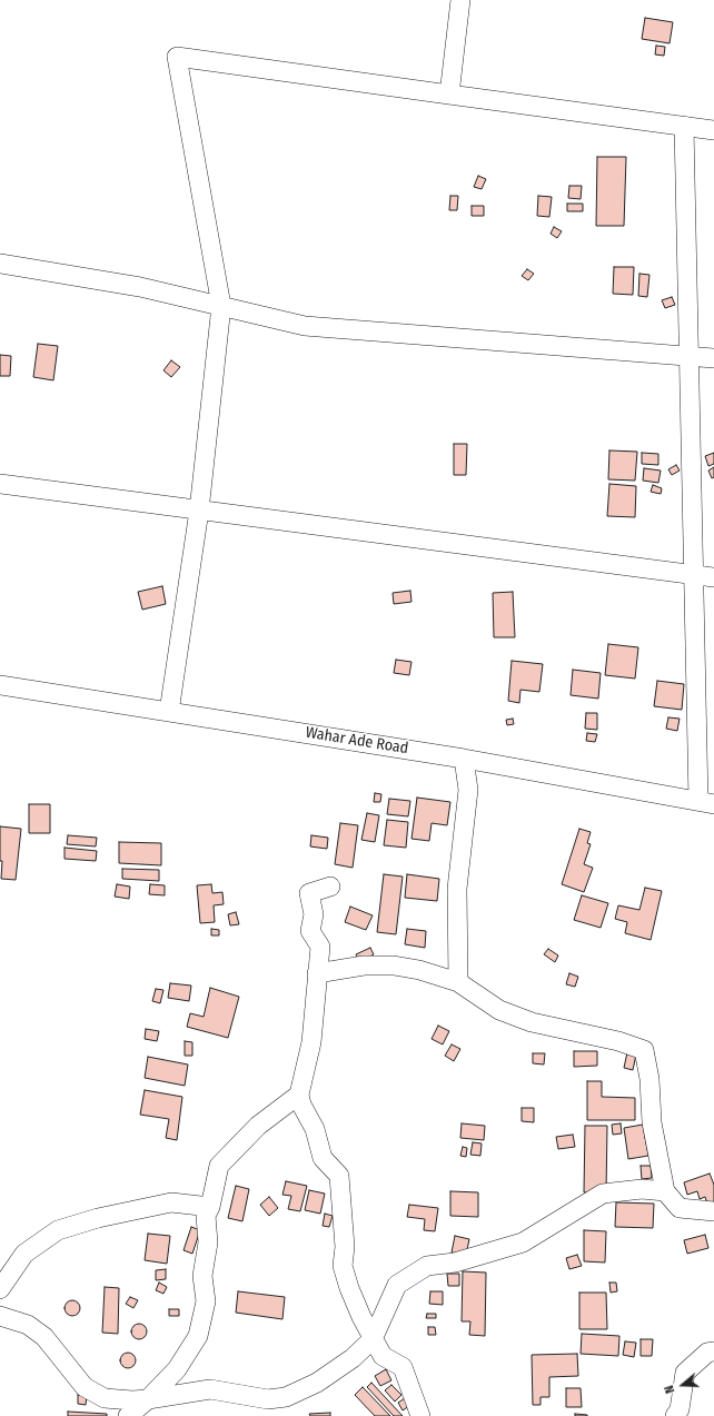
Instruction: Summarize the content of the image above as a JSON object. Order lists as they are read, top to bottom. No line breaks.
{"streets":{"street":["Wahar Ade Road"]},"north":"left"}
